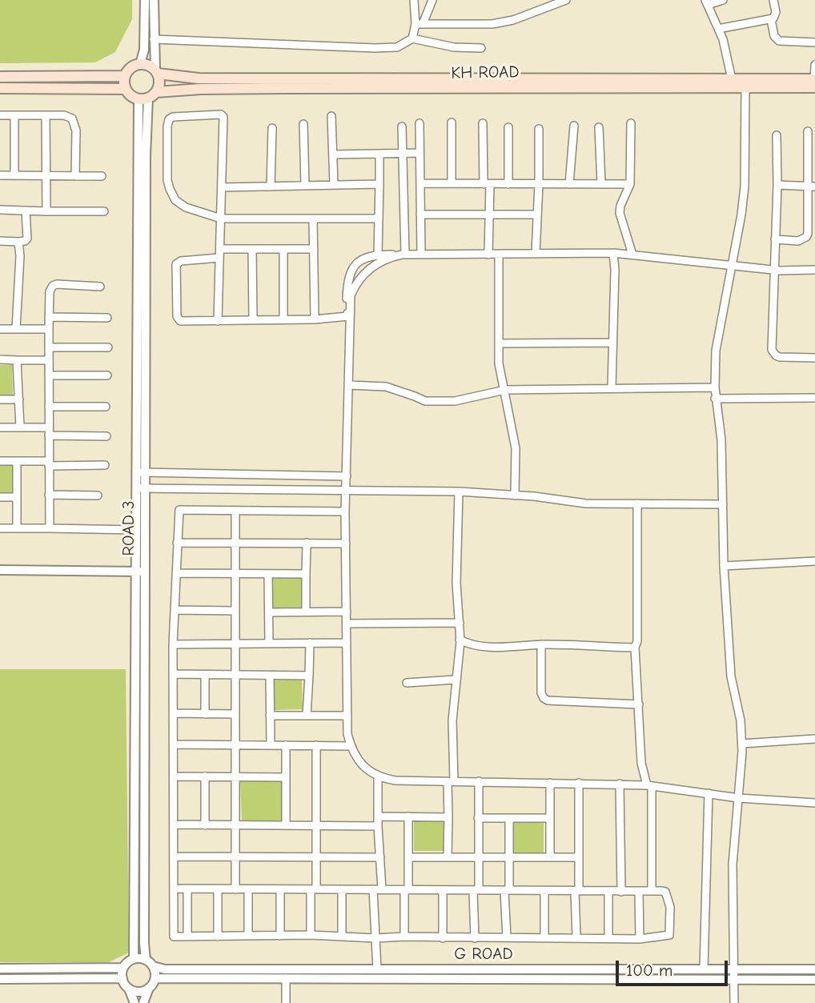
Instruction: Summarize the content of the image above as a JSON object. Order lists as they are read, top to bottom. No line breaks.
{"streets":{"main road":["KH ROAD"],"street":["ROAD 3","G ROAD"]},"crossings":[["KH ROAD","ROAD 3"],["ROAD 3","G ROAD"]],"scale_bar":"100 m"}
